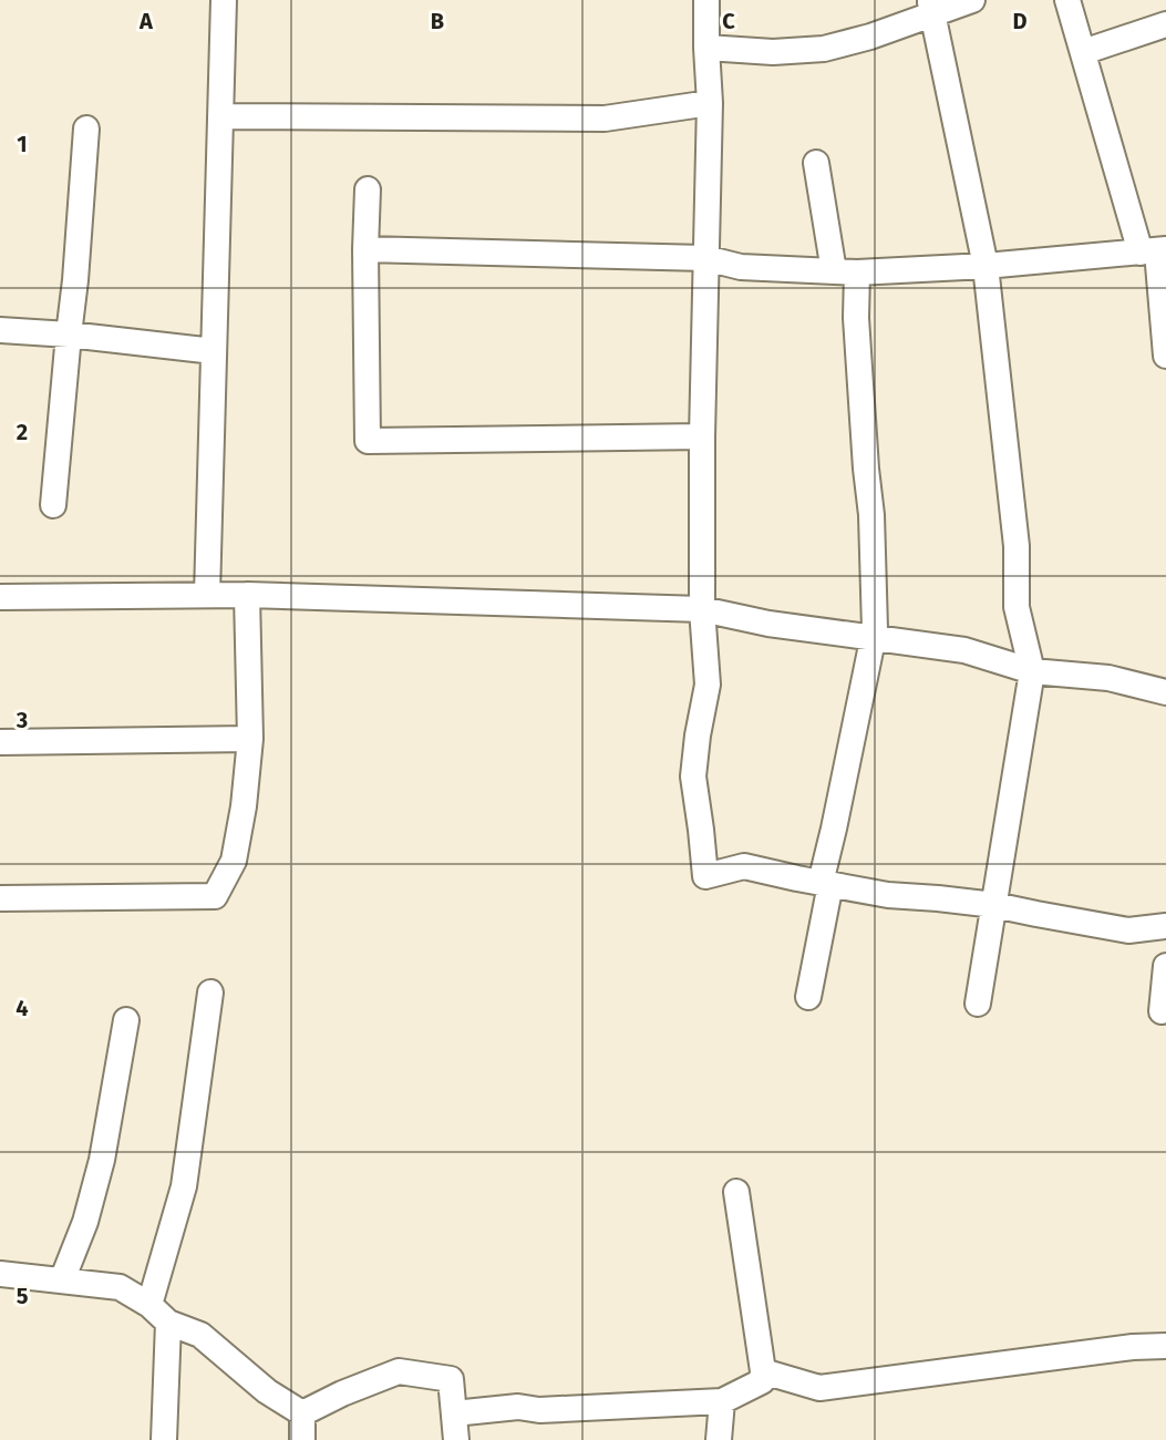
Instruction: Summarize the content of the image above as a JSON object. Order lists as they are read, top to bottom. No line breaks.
{"grid":{"columns":["A","B","C","D"],"rows":["1","2","3","4","5"]}}
